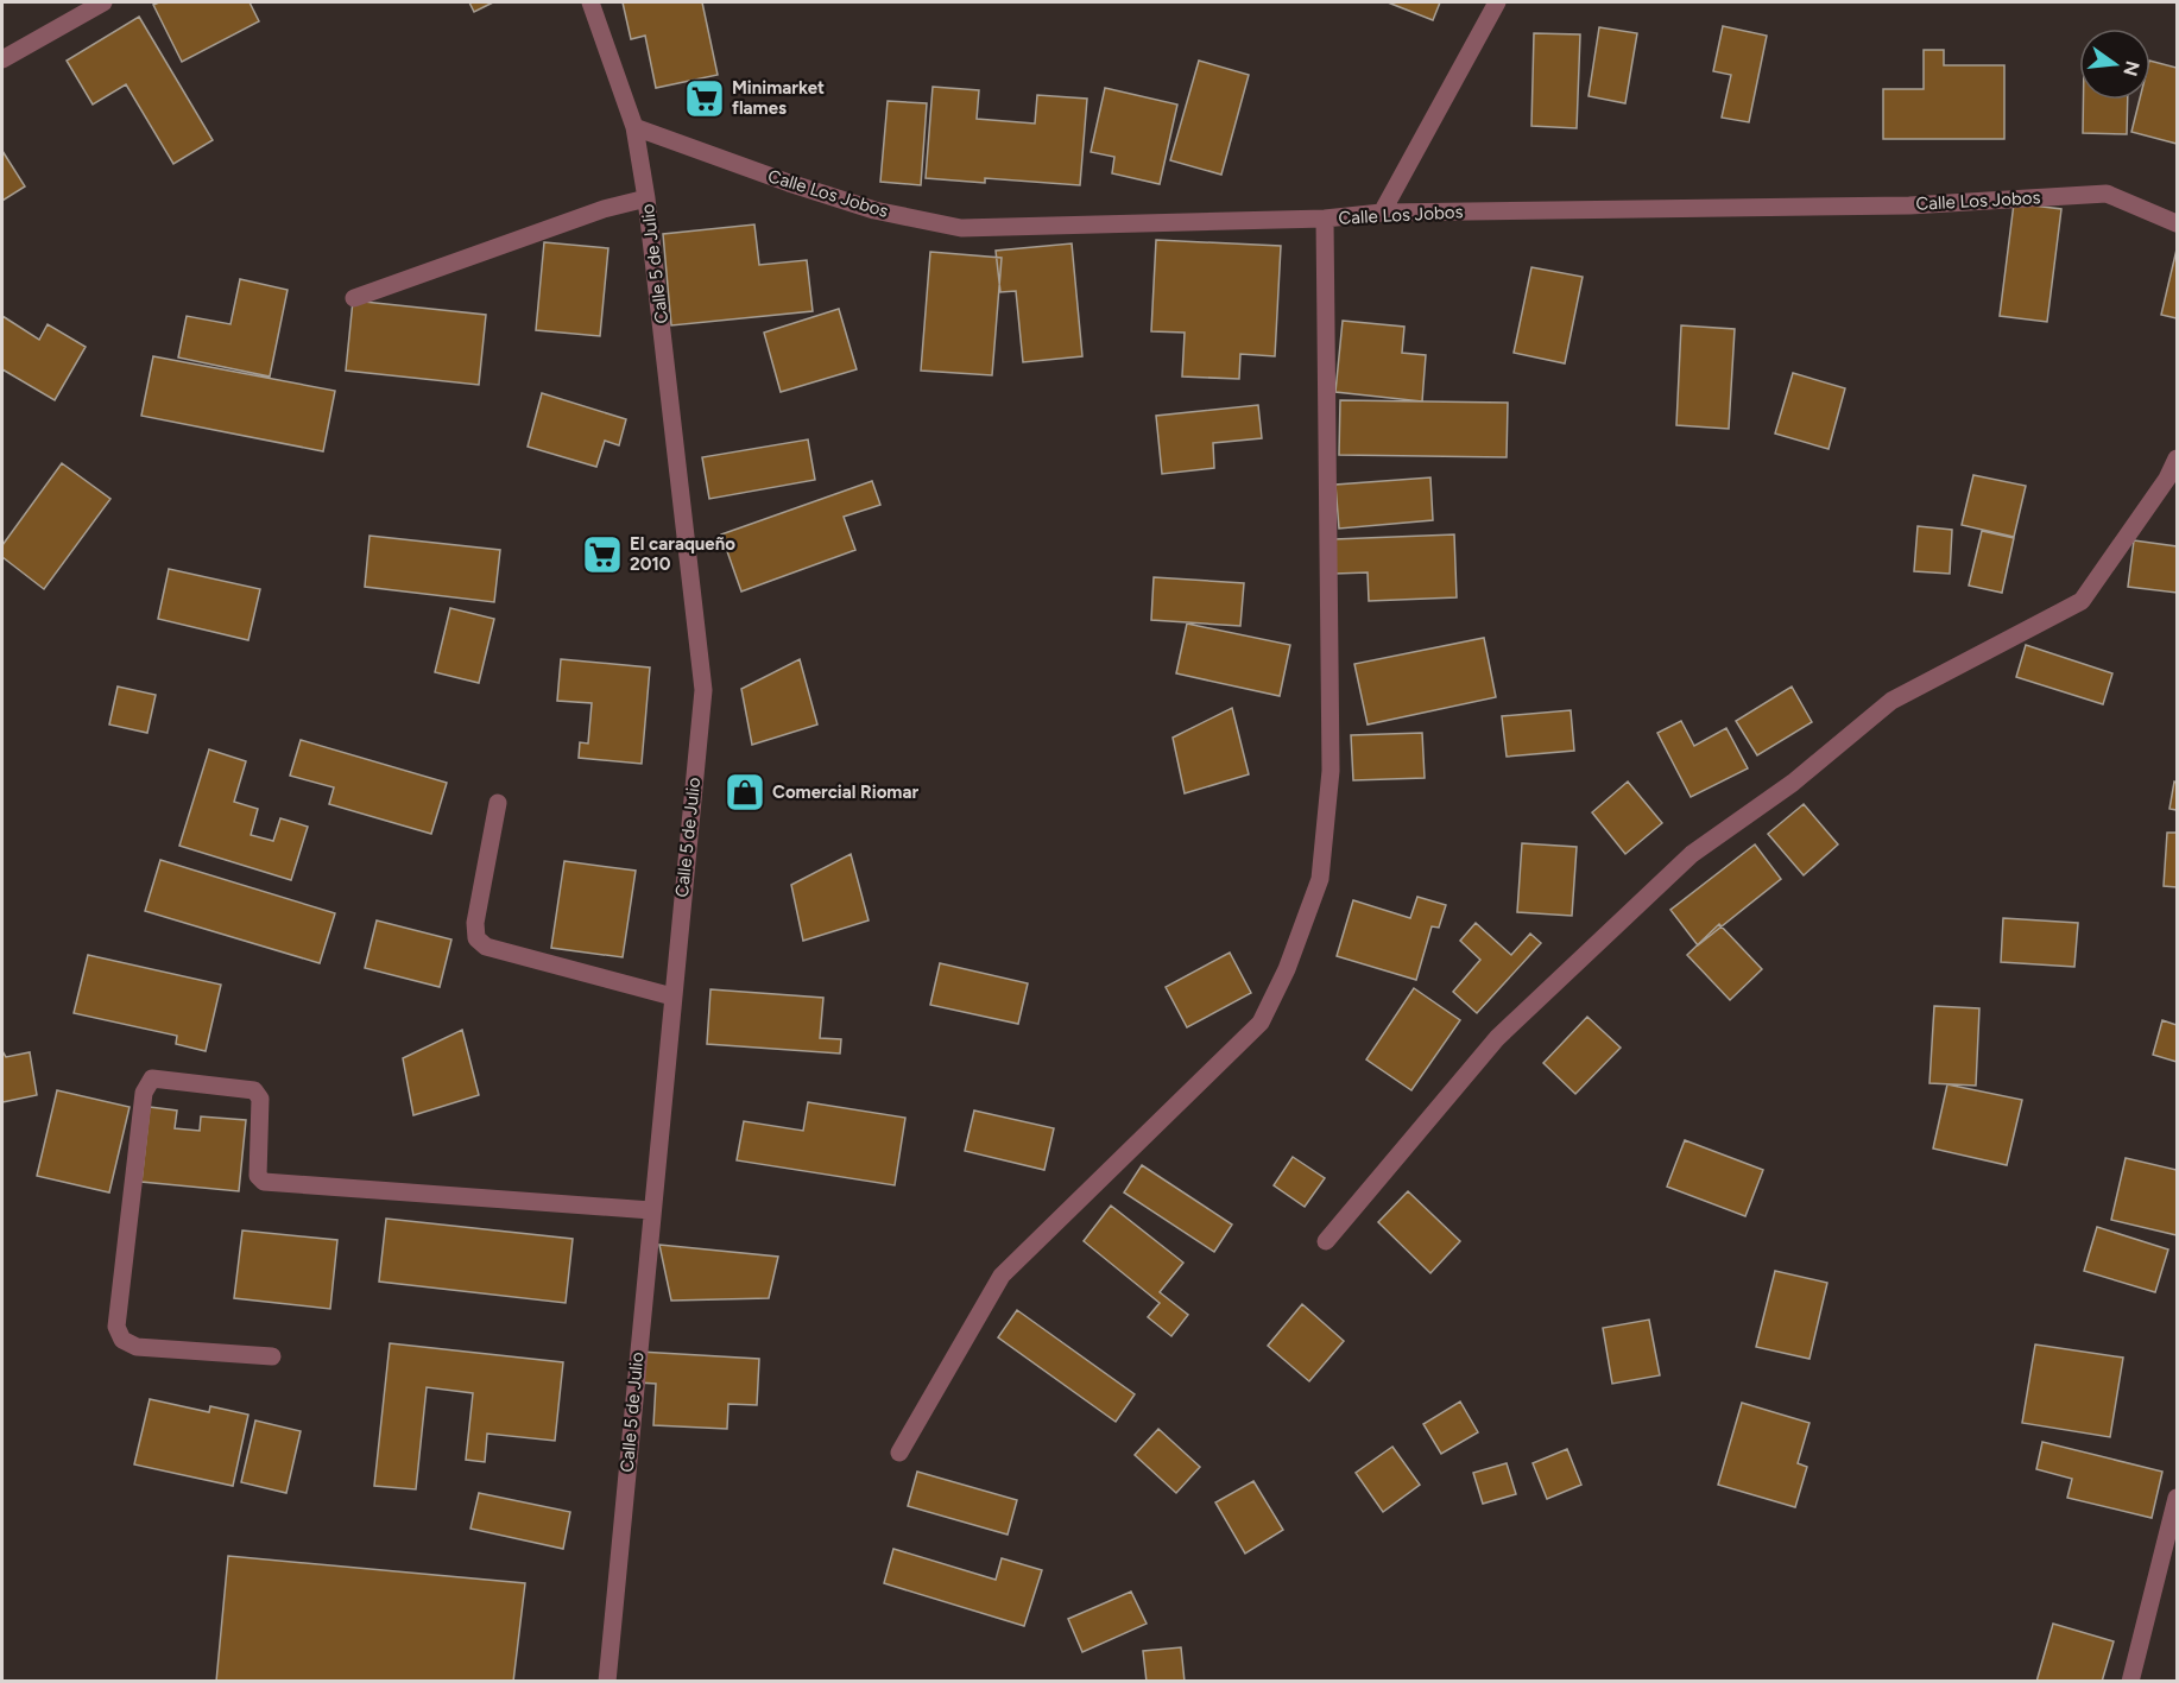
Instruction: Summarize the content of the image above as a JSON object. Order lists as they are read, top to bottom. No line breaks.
{"streets":{"street":["Calle Los Jobos","Calle 5 de Julio"]},"crossings":[["Calle Los Jobos","Calle 5 de Julio"]],"places":{"supermarket":["Minimarket flames","El caraqueño 2010"],"shop":["Comercial Riomar"]},"north":"right"}
